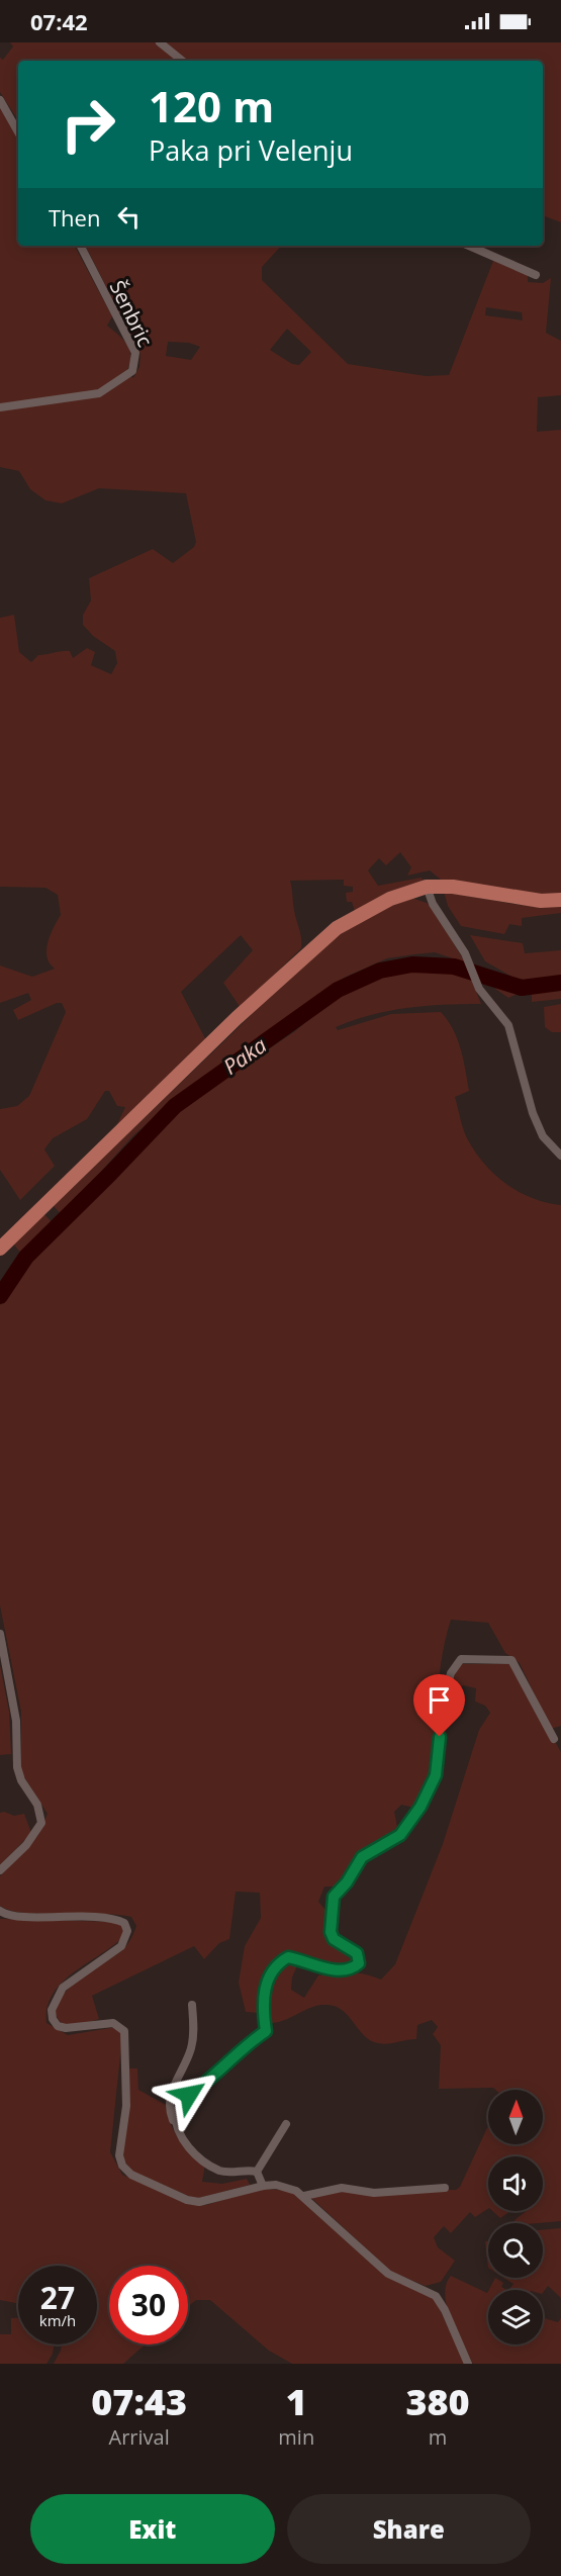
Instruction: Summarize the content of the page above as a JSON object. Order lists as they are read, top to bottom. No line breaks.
{"streets":{"street":["Šenbric"]},"water":["Paka"],"north":"top","page":{"status":"07:42","turn":["120 m","Paka pri Velenju"],"then":"Then","speed":"27 km/h","limit":"30","eta":["07:43","Arrival","1","min","380","m"],"buttons":["Exit","Share"]}}
